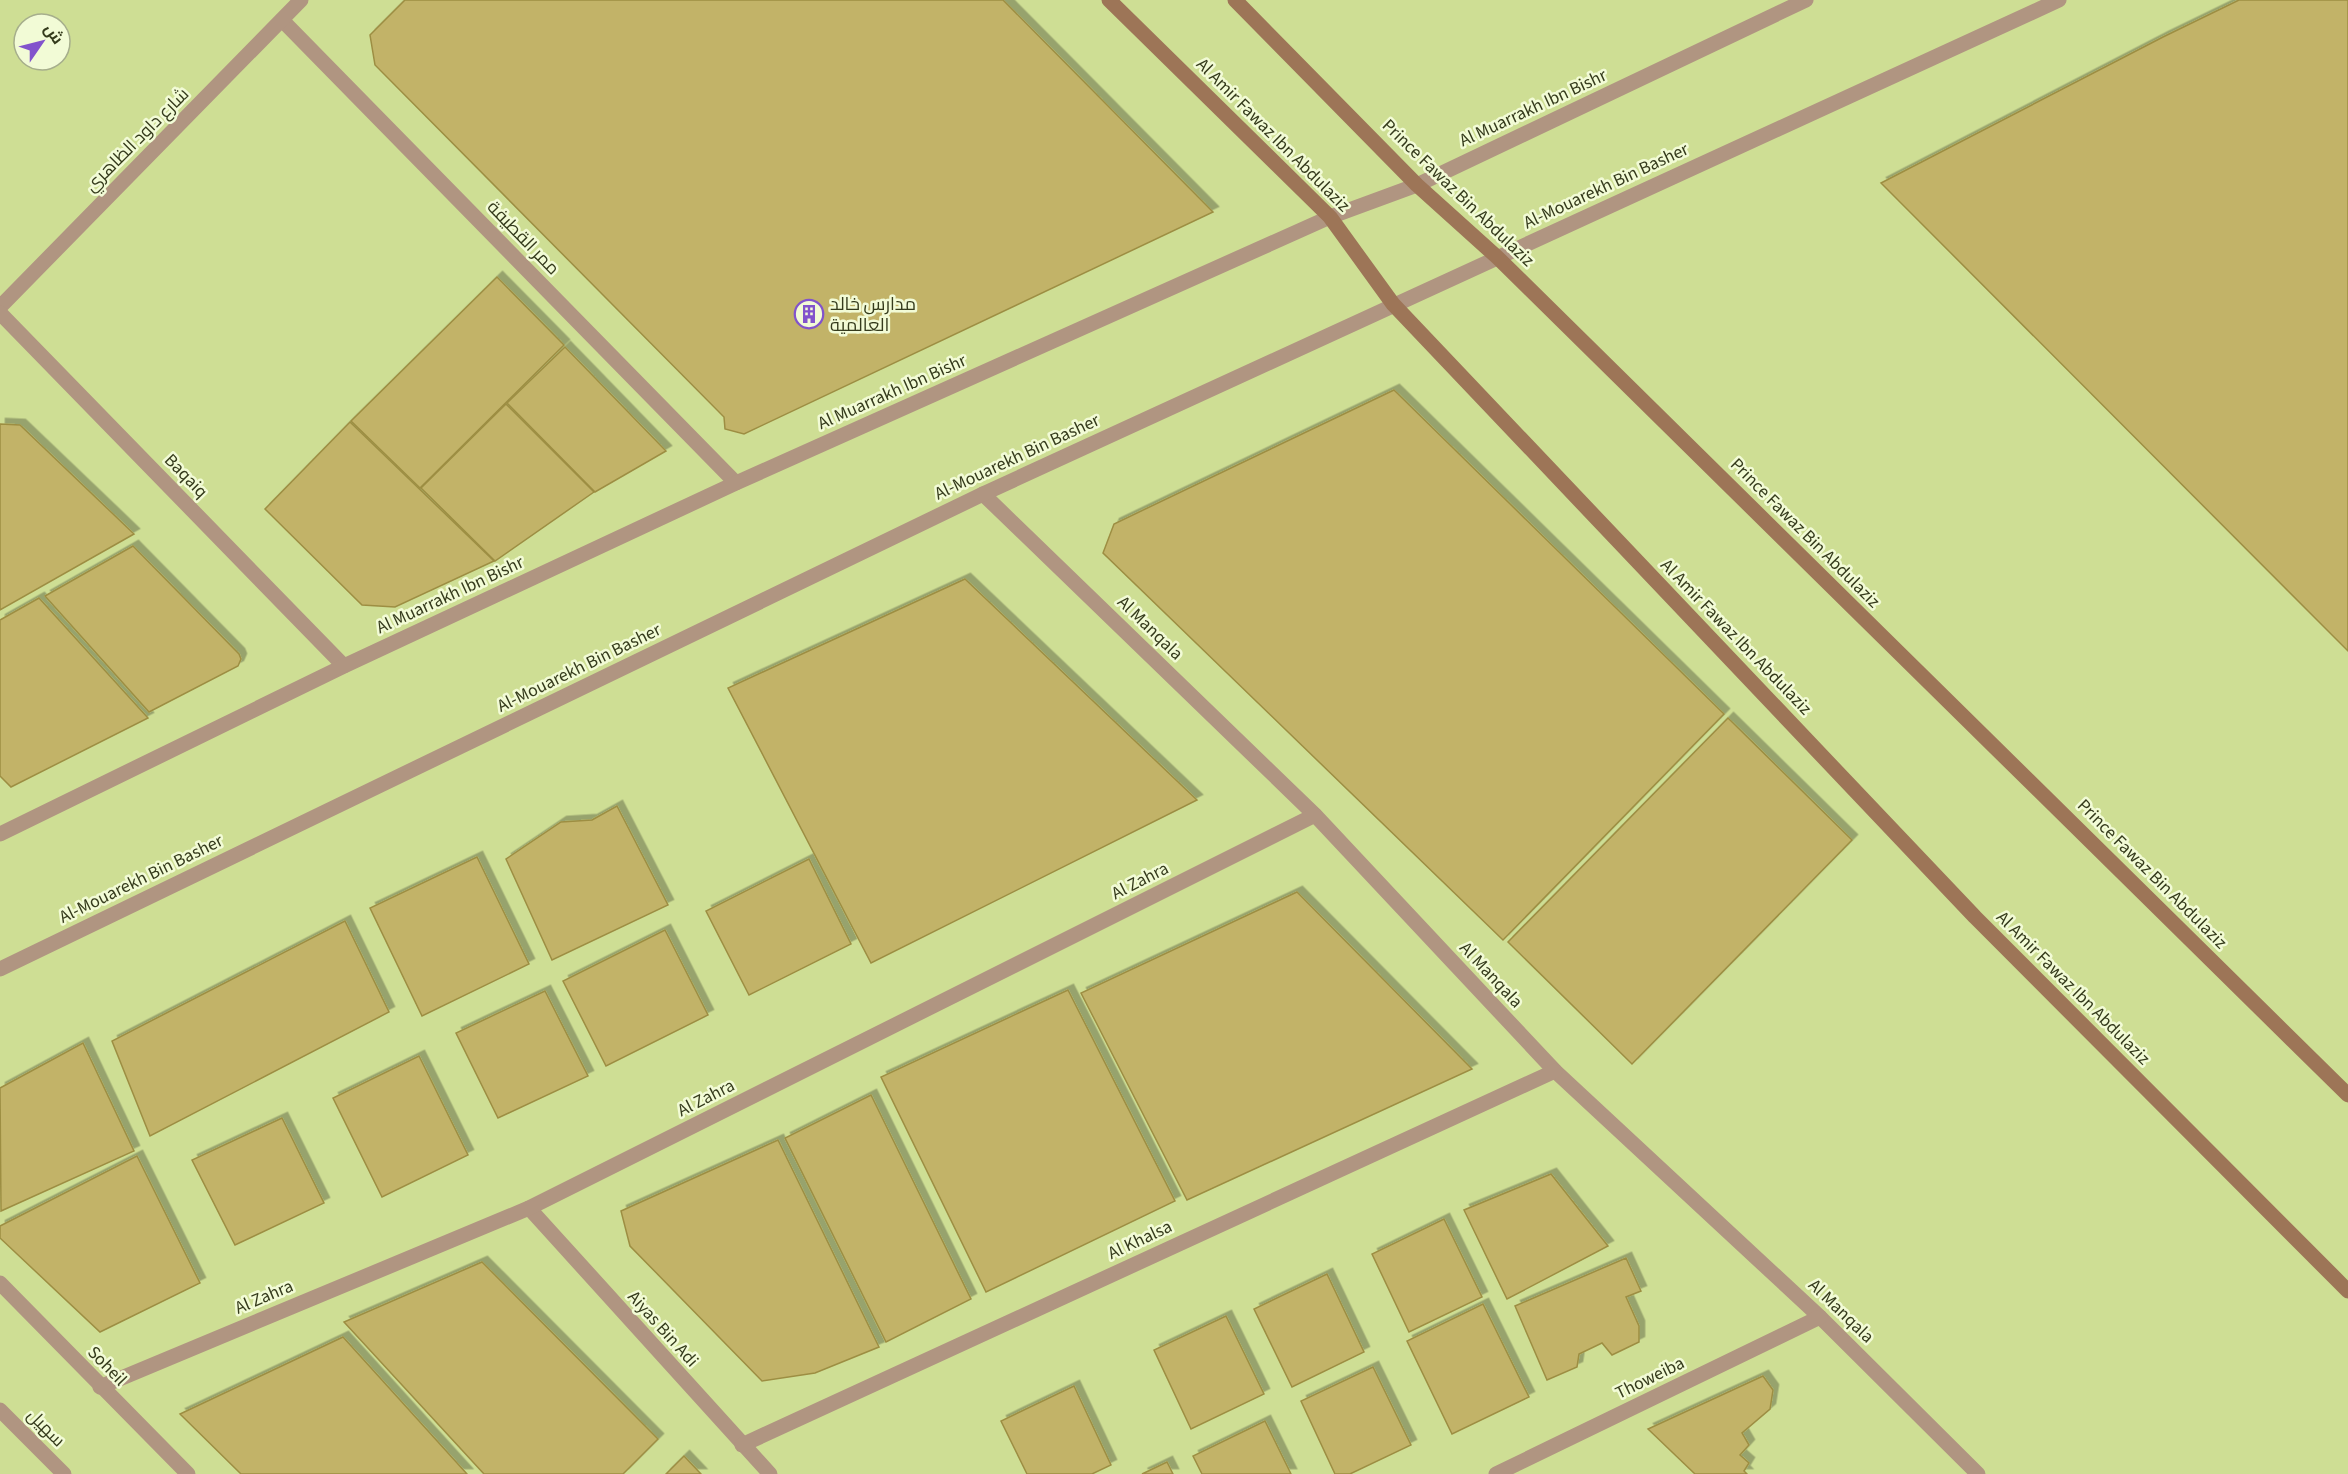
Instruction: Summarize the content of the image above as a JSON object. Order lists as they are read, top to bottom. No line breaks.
{"streets":{"main road":["Al Amir Fawaz Ibn Abdulaziz","Prince Fawaz Bin Abdulaziz"],"street":["Al Muarrakh Ibn Bishr","شارع داود الظاهري","Al-Mouarekh Bin Basher","ممر القطيفة","Baqaiq","Al Manqala","Al Zahra","Al Khalsa","Aiyas Bin Adi","Soheil","Thoweiba","سهيل"]},"crossings":[["Al Muarrakh Ibn Bishr","Al Amir Fawaz Ibn Abdulaziz"],["Al Muarrakh Ibn Bishr","Prince Fawaz Bin Abdulaziz"],["Al Muarrakh Ibn Bishr","ممر القطيفة"],["Al Muarrakh Ibn Bishr","Baqaiq"],["Al Amir Fawaz Ibn Abdulaziz","Al-Mouarekh Bin Basher"],["شارع داود الظاهري","ممر القطيفة"],["Al-Mouarekh Bin Basher","Prince Fawaz Bin Abdulaziz"],["Al-Mouarekh Bin Basher","Al Manqala"],["Al Manqala","Al Zahra"],["Al Manqala","Al Khalsa"],["Al Manqala","Thoweiba"],["Al Zahra","Aiyas Bin Adi"],["Al Zahra","Soheil"],["Al Khalsa","Aiyas Bin Adi"]],"places":{"building":["مدارس خالد العالمية"]},"north":"top right"}
